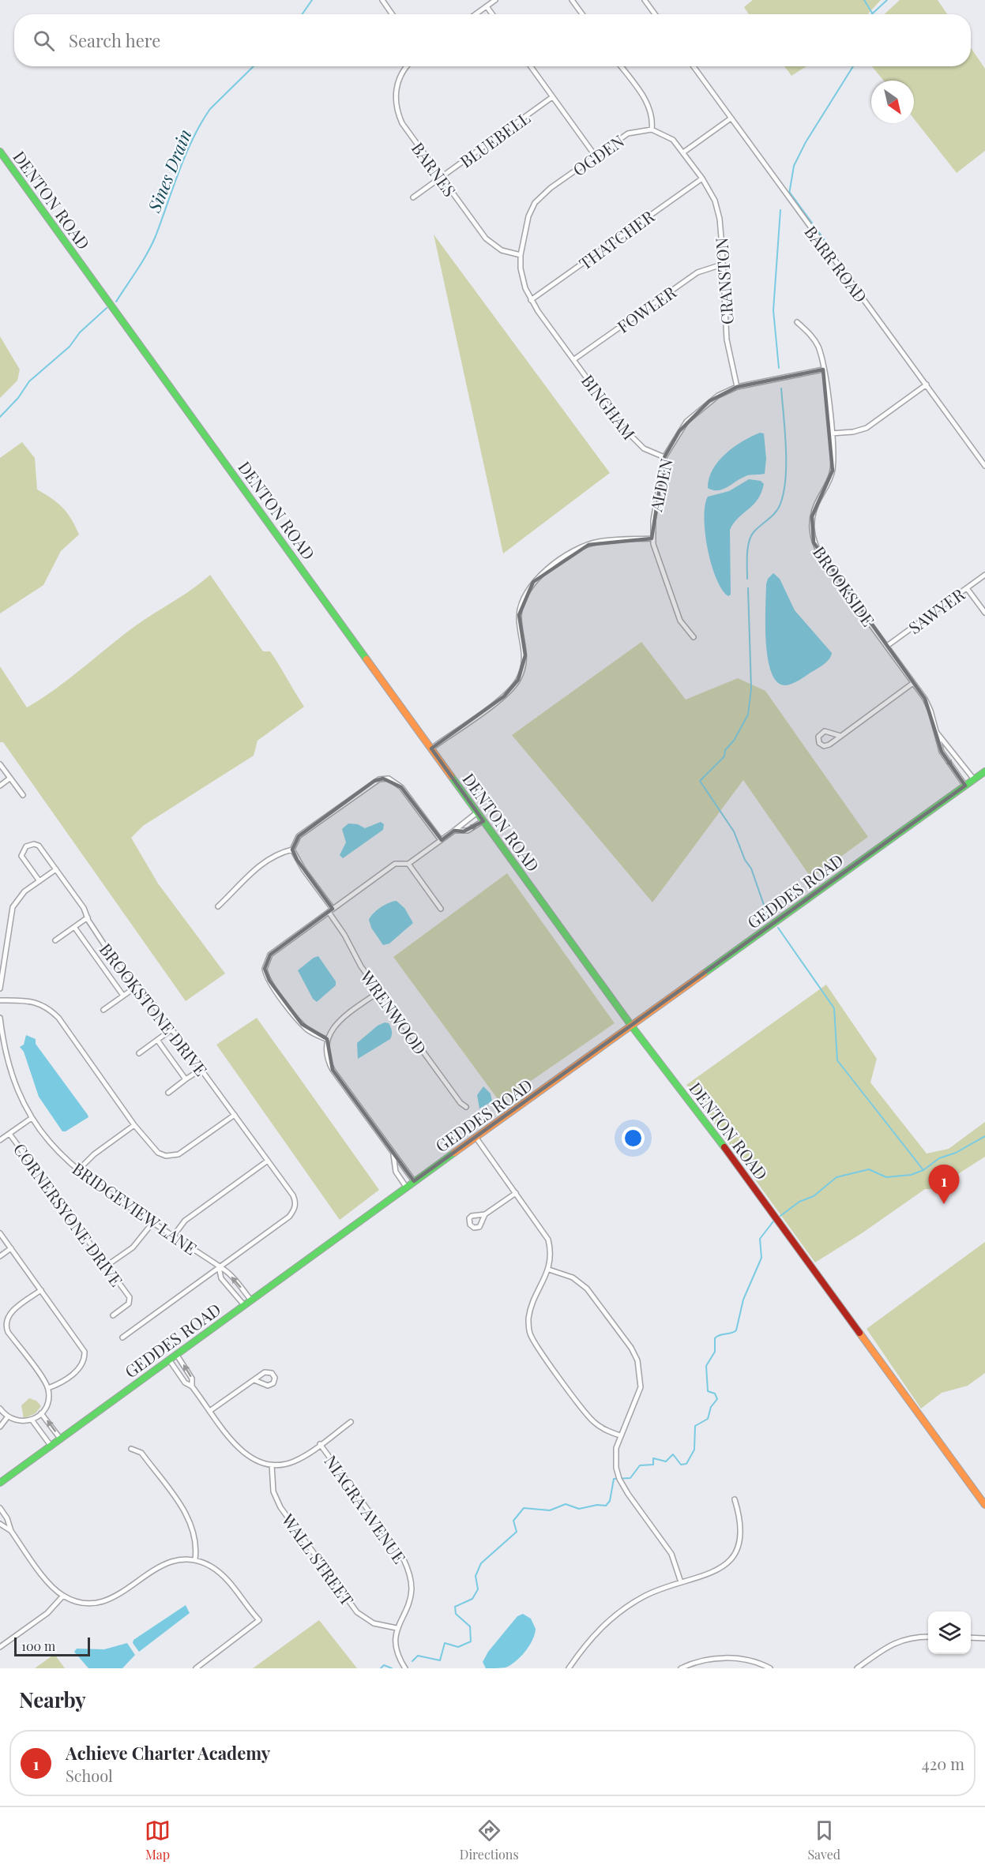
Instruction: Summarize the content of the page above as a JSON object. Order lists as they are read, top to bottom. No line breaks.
{"streets":{"street":["BLUEBELL","OGDEN","BARNES","DENTON ROAD","THATCHER","BARR ROAD","CRANSTON","FOWLER","BINGHAM","ALDEN","BROOKSIDE","SAWYER","GEDDES ROAD","BROOKSTONE DRIVE","WRENWOOD","BRIDGEVIEW LANE","CORNERSYONE DRIVE","NIAGRA AVENUE","WALL STREET"]},"crossings":[["BLUEBELL","BARNES"],["OGDEN","BARNES"],["OGDEN","THATCHER"],["OGDEN","BINGHAM"],["DENTON ROAD","GEDDES ROAD"],["THATCHER","CRANSTON"],["THATCHER","BINGHAM"],["CRANSTON","FOWLER"],["CRANSTON","ALDEN"],["FOWLER","BINGHAM"],["BINGHAM","ALDEN"],["ALDEN","BROOKSIDE"],["BROOKSIDE","SAWYER"],["BROOKSIDE","GEDDES ROAD"],["GEDDES ROAD","BRIDGEVIEW LANE"],["BROOKSTONE DRIVE","BRIDGEVIEW LANE"],["NIAGRA AVENUE","WALL STREET"]],"water":["Sines Drain"],"scale_bar":"100 m","north":"bottom right","page":{"search":"Search here","pins":"1","scale":"100 m","heading":"Nearby","list":[{"mark":"1","name":"Achieve Charter Academy","note":"School","value":"420 m"}],"nav":["Map","Directions","Saved"]}}
